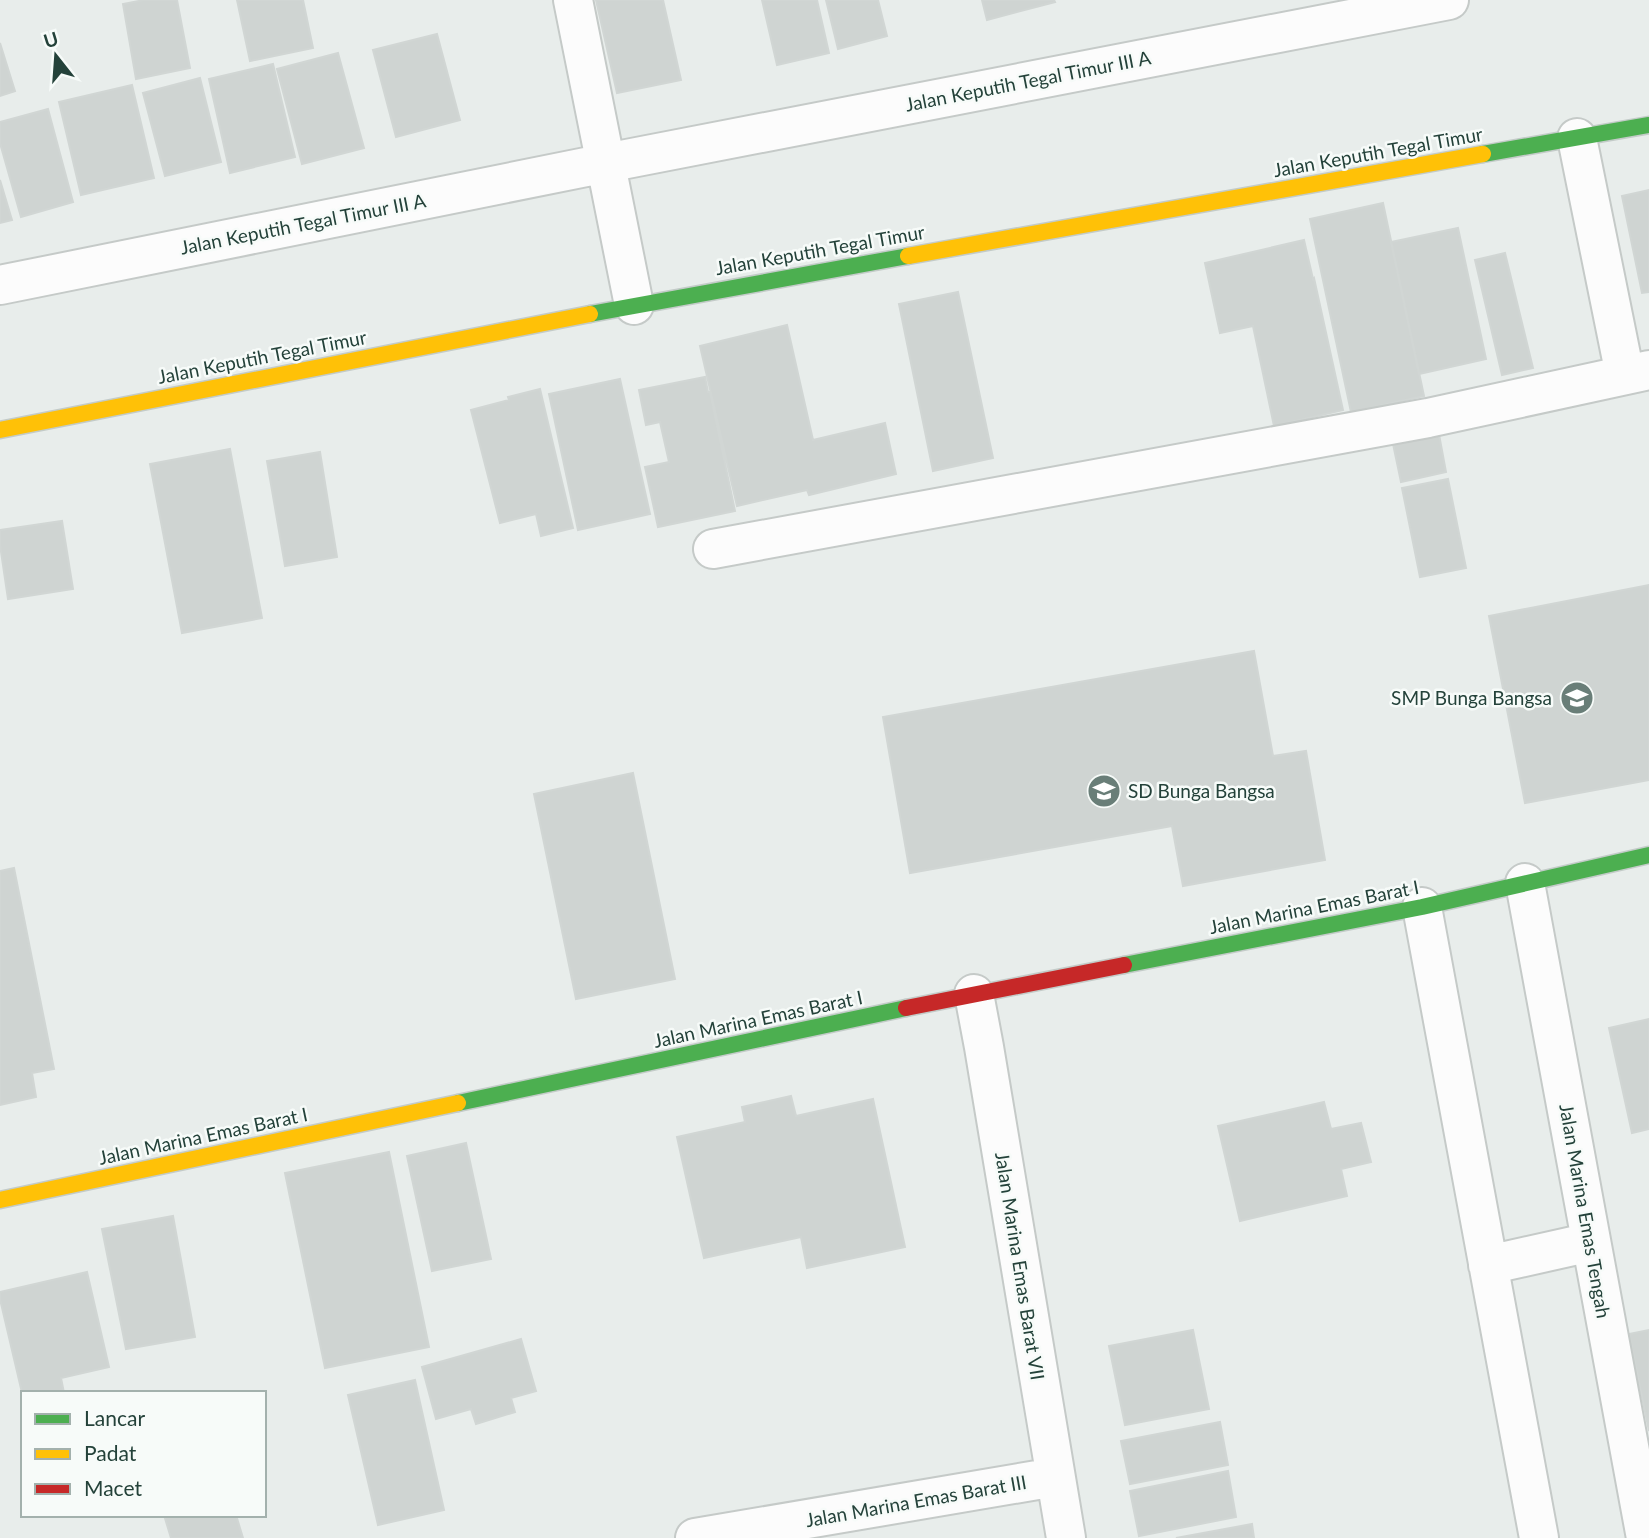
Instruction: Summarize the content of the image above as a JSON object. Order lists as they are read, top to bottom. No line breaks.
{"streets":{"street":["Jalan Keputih Tegal Timur III A","Jalan Keputih Tegal Timur","Jalan Marina Emas Barat I","Jalan Marina Emas Tengah","Jalan Marina Emas Barat VII","Jalan Marina Emas Barat III"]},"crossings":[["Jalan Marina Emas Barat I","Jalan Marina Emas Tengah"],["Jalan Marina Emas Barat I","Jalan Marina Emas Barat VII"],["Jalan Marina Emas Barat VII","Jalan Marina Emas Barat III"]],"places":{"school or university":["SMP Bunga Bangsa","SD Bunga Bangsa"]},"legend":["Lancar","Padat","Macet"],"north":"top"}
